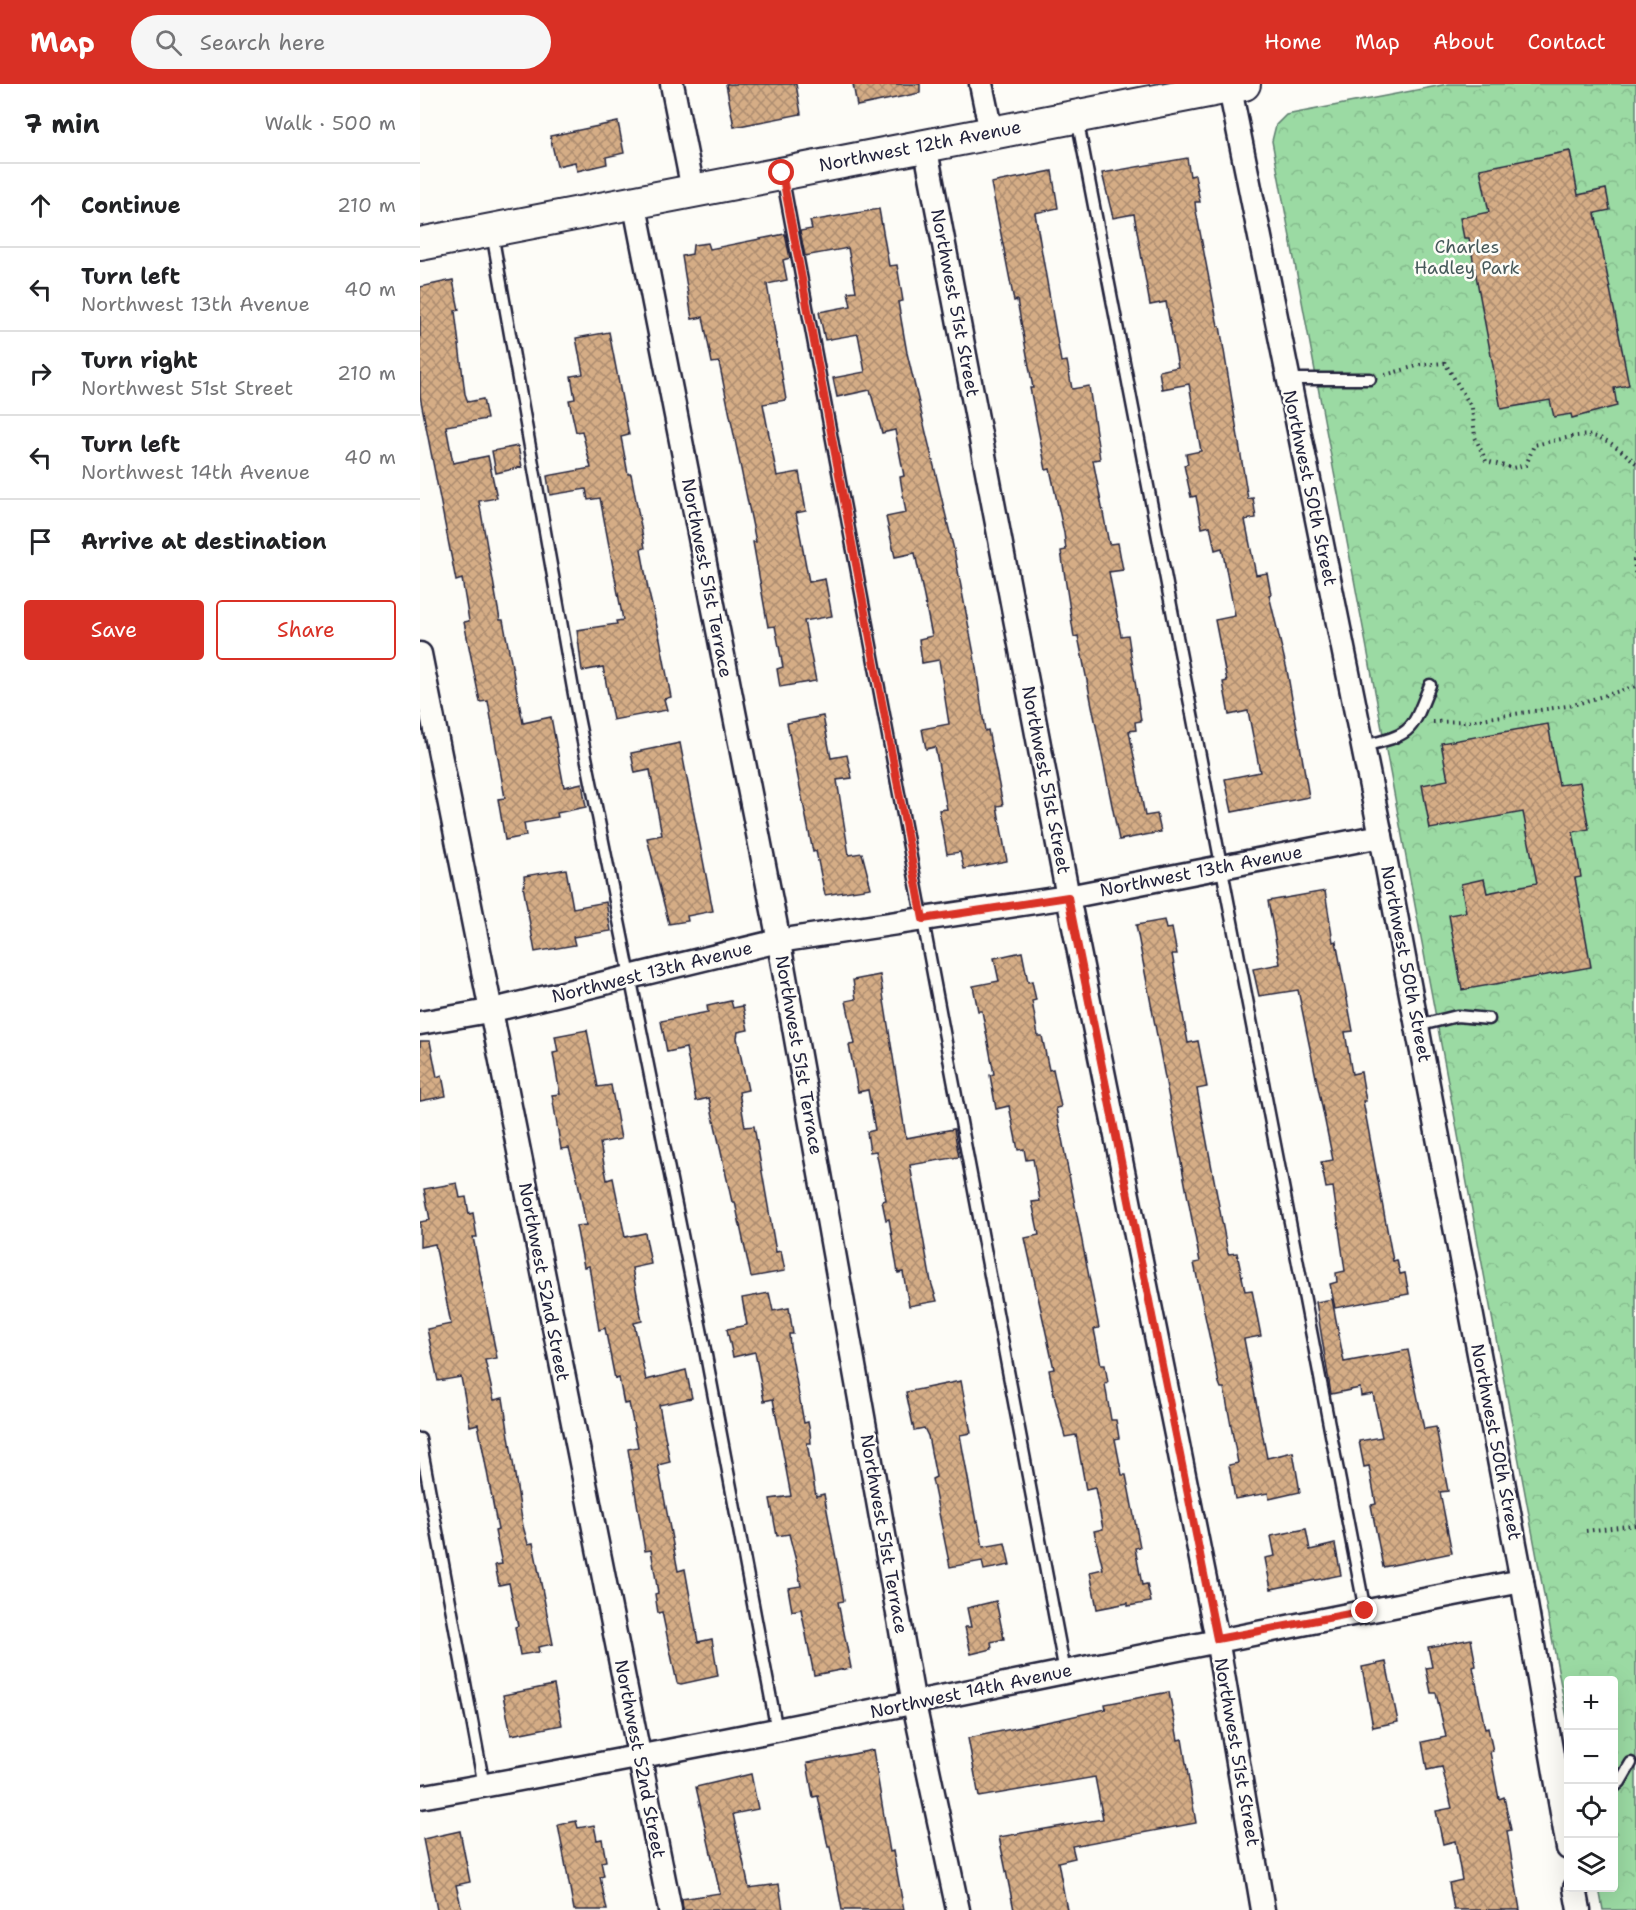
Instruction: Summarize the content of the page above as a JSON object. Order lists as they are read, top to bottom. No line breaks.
{"streets":{"main road":["Northwest 12th Avenue"],"street":["Northwest 51st Street","Northwest 50th Street","Northwest 51st Terrace","Northwest 13th Avenue","Northwest 52nd Street","Northwest 14th Avenue"]},"crossings":[["Northwest 12th Avenue","Northwest 51st Street"],["Northwest 12th Avenue","Northwest 50th Street"],["Northwest 12th Avenue","Northwest 51st Terrace"],["Northwest 51st Street","Northwest 13th Avenue"],["Northwest 51st Street","Northwest 14th Avenue"],["Northwest 50th Street","Northwest 13th Avenue"],["Northwest 50th Street","Northwest 14th Avenue"],["Northwest 51st Terrace","Northwest 13th Avenue"],["Northwest 51st Terrace","Northwest 14th Avenue"],["Northwest 13th Avenue","Northwest 52nd Street"],["Northwest 52nd Street","Northwest 14th Avenue"]],"parks":["Charles Hadley Park"],"page":{"header":"Map","search":"Search here","nav":["Home","Map","About","Contact"],"heading":["7 min","Walk · 500 m"],"list":[["Continue","210 m"],["Turn left","Northwest 13th Avenue","40 m"],["Turn right","Northwest 51st Street","210 m"],["Turn left","Northwest 14th Avenue","40 m"],"Arrive at destination"],"buttons":["Save","Share"],"map_buttons":["+","−"]}}
